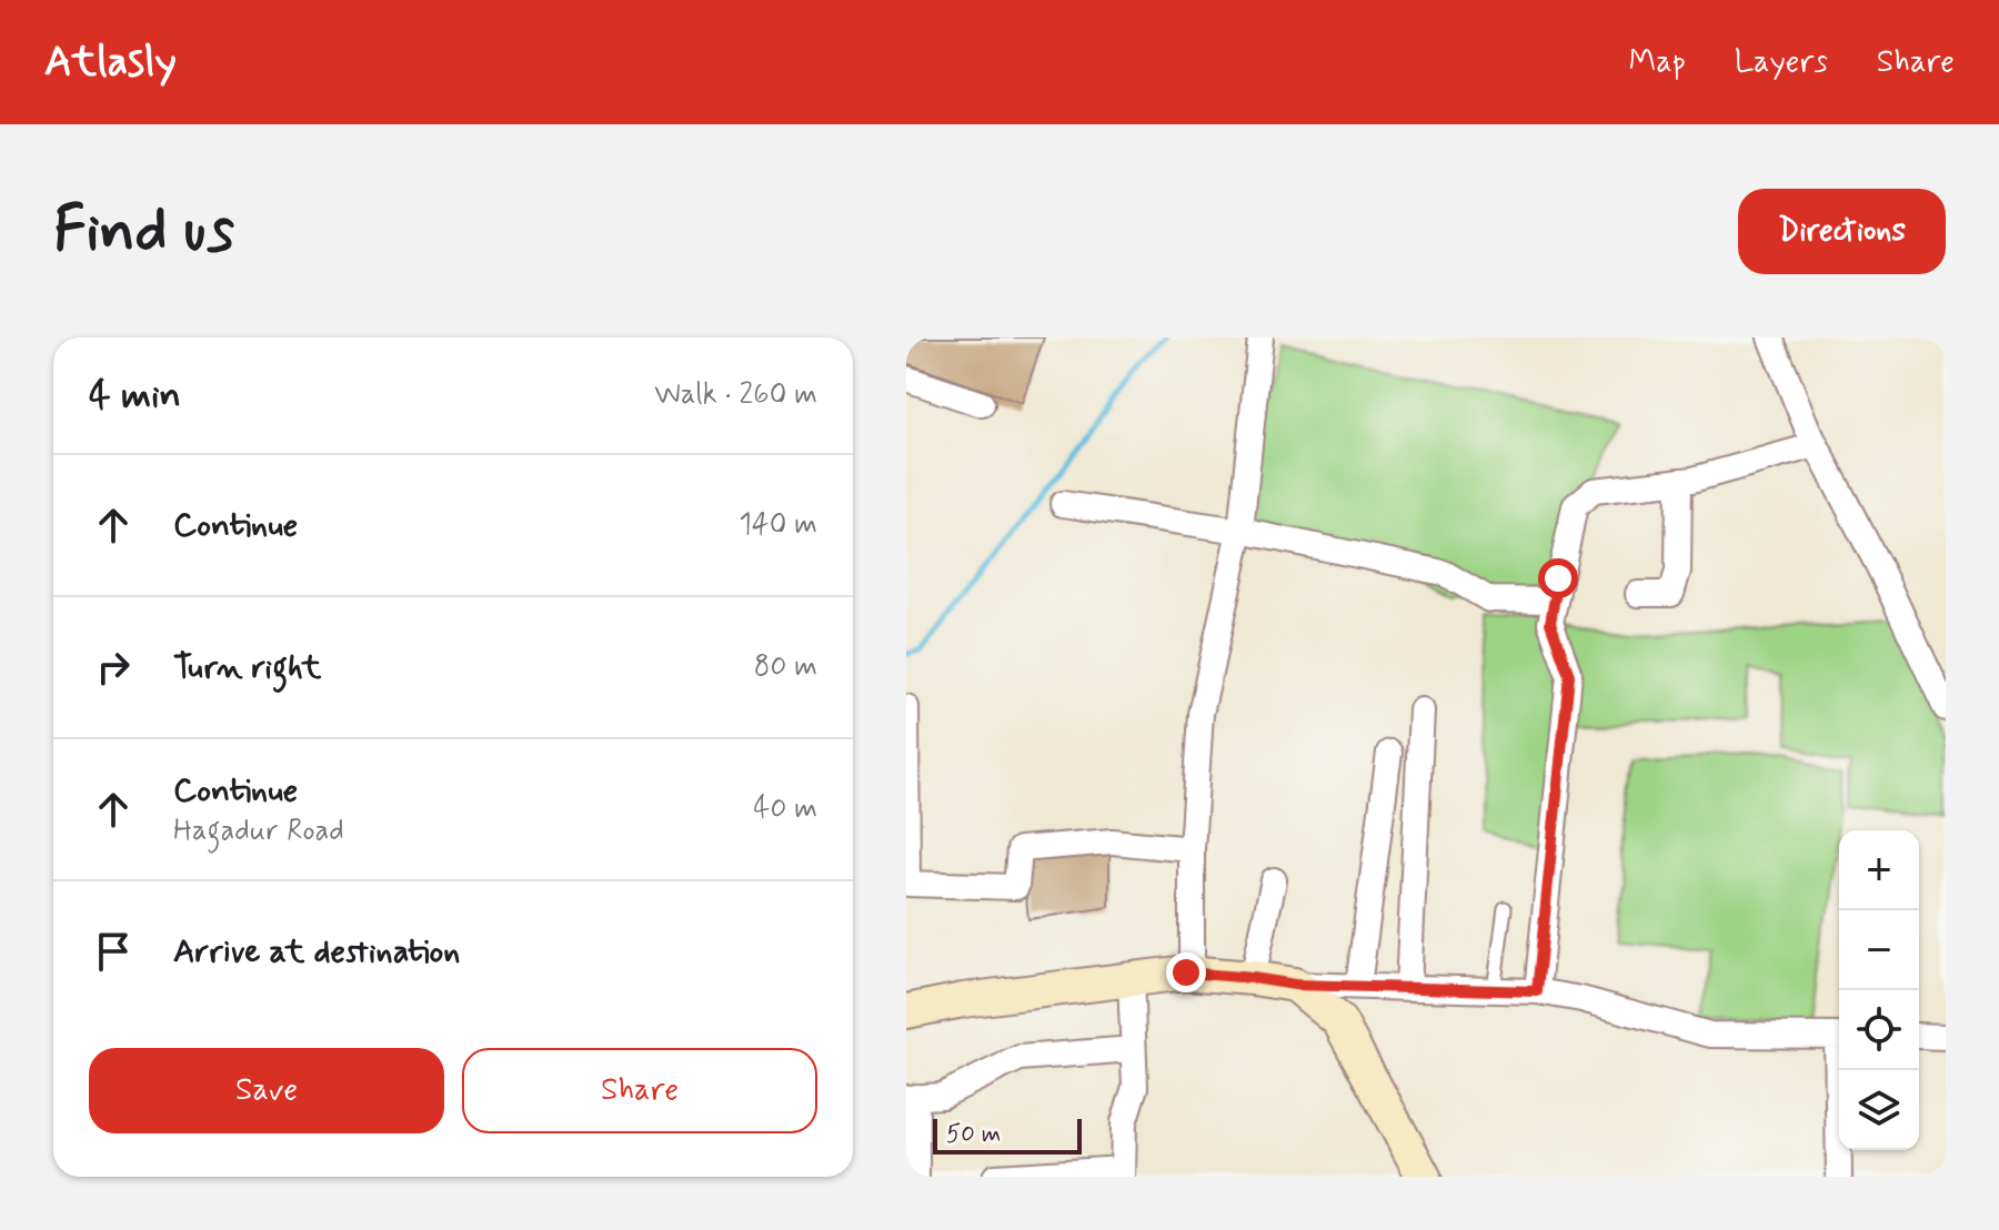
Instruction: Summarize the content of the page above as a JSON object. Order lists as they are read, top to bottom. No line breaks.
{"scale_bar":"50 m","page":{"header":"Atlasly","nav":["Map","Layers","Share"],"buttons":["Directions",["Save","Share"]],"title":"Find us","heading":["4 min","Walk · 260 m"],"list":[["Continue","140 m"],["Turn right","80 m"],["Continue","Hagadur Road","40 m"],"Arrive at destination"],"map_buttons":["+","−"],"scale":"50 m"}}
